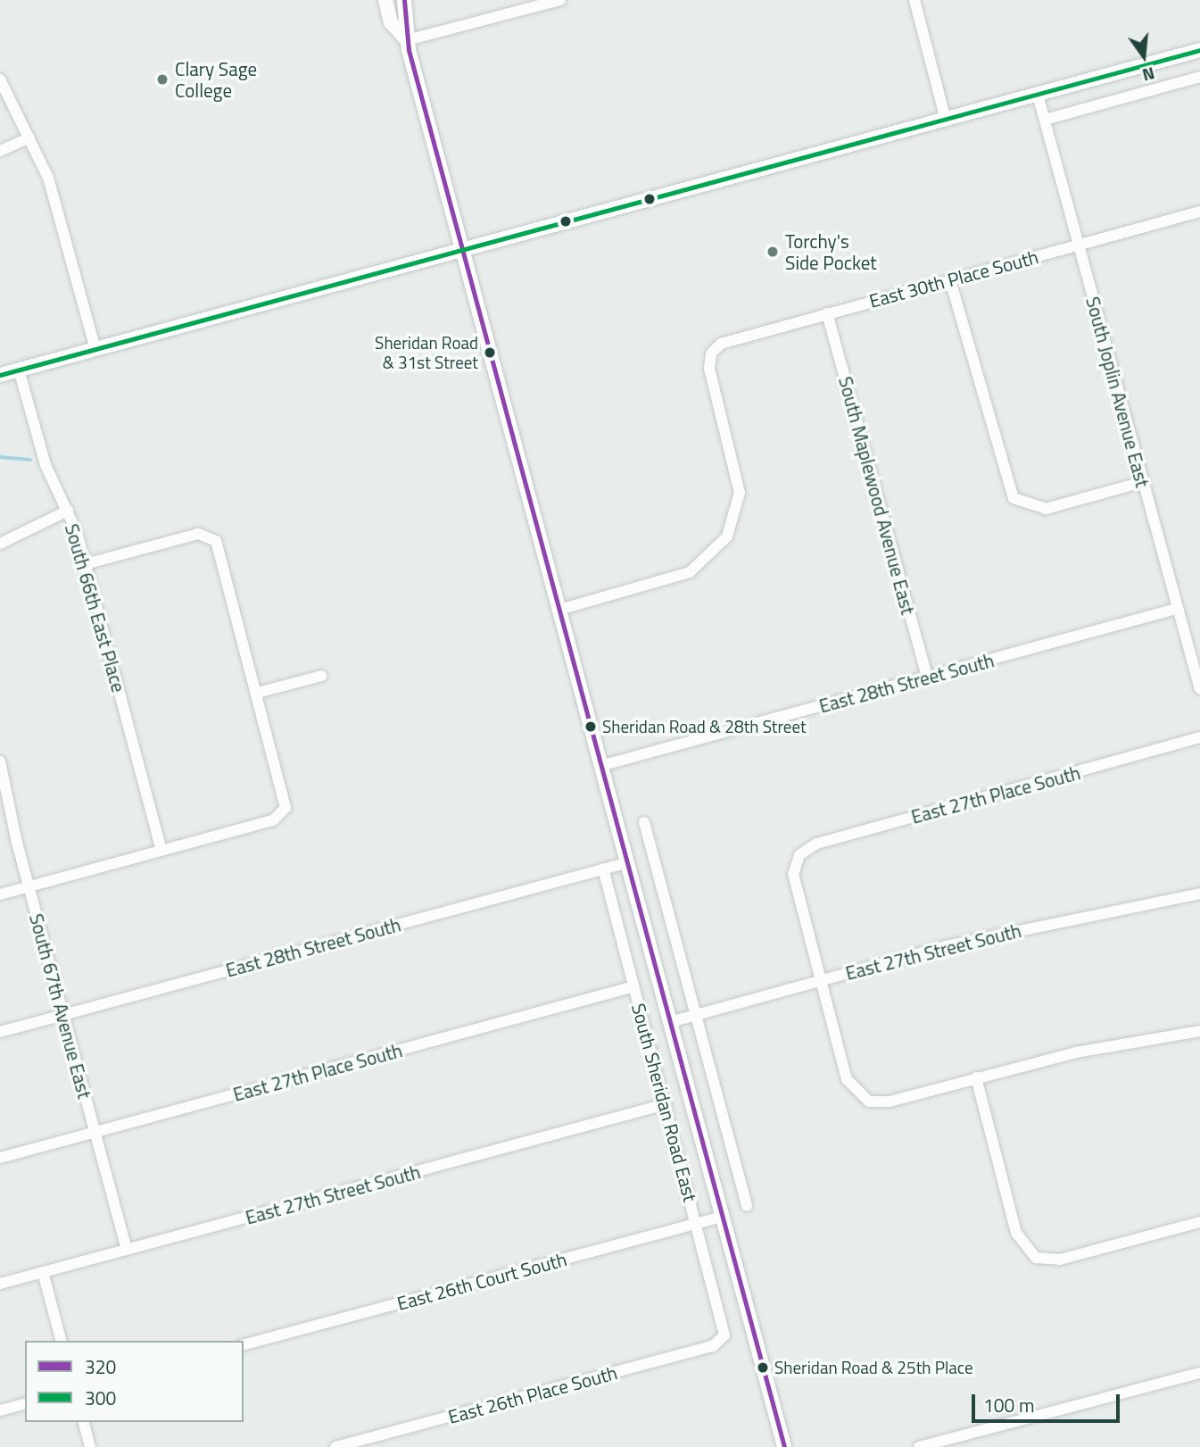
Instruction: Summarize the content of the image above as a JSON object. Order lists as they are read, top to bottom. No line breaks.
{"streets":{"main road":["South Sheridan Road East"],"street":["East 30th Place South","South Joplin Avenue East","South Maplewood Avenue East","South 66th East Place","East 28th Street South","East 27th Place South","East 27th Street South","South 67th Avenue East","East 26th Court South","East 26th Place South"]},"crossings":[["East 30th Place South","South Joplin Avenue East"],["East 30th Place South","South Maplewood Avenue East"],["East 30th Place South","South Sheridan Road East"],["South Joplin Avenue East","East 28th Street South"],["South Maplewood Avenue East","East 28th Street South"],["East 28th Street South","South 67th Avenue East"],["East 28th Street South","South Sheridan Road East"],["East 27th Place South","East 27th Street South"],["East 27th Place South","South 67th Avenue East"],["East 27th Place South","South Sheridan Road East"],["East 27th Street South","South 67th Avenue East"],["East 27th Street South","South Sheridan Road East"],["South Sheridan Road East","East 26th Court South"],["South Sheridan Road East","East 26th Place South"]],"places":["Clary Sage College","Torchy's Side Pocket","Sheridan Road & 31st Street","Sheridan Road & 28th Street","Sheridan Road & 25th Place"],"lines":["transit line 320","transit line 300"],"legend":["320","300"],"scale_bar":"100 m","north":"bottom"}
